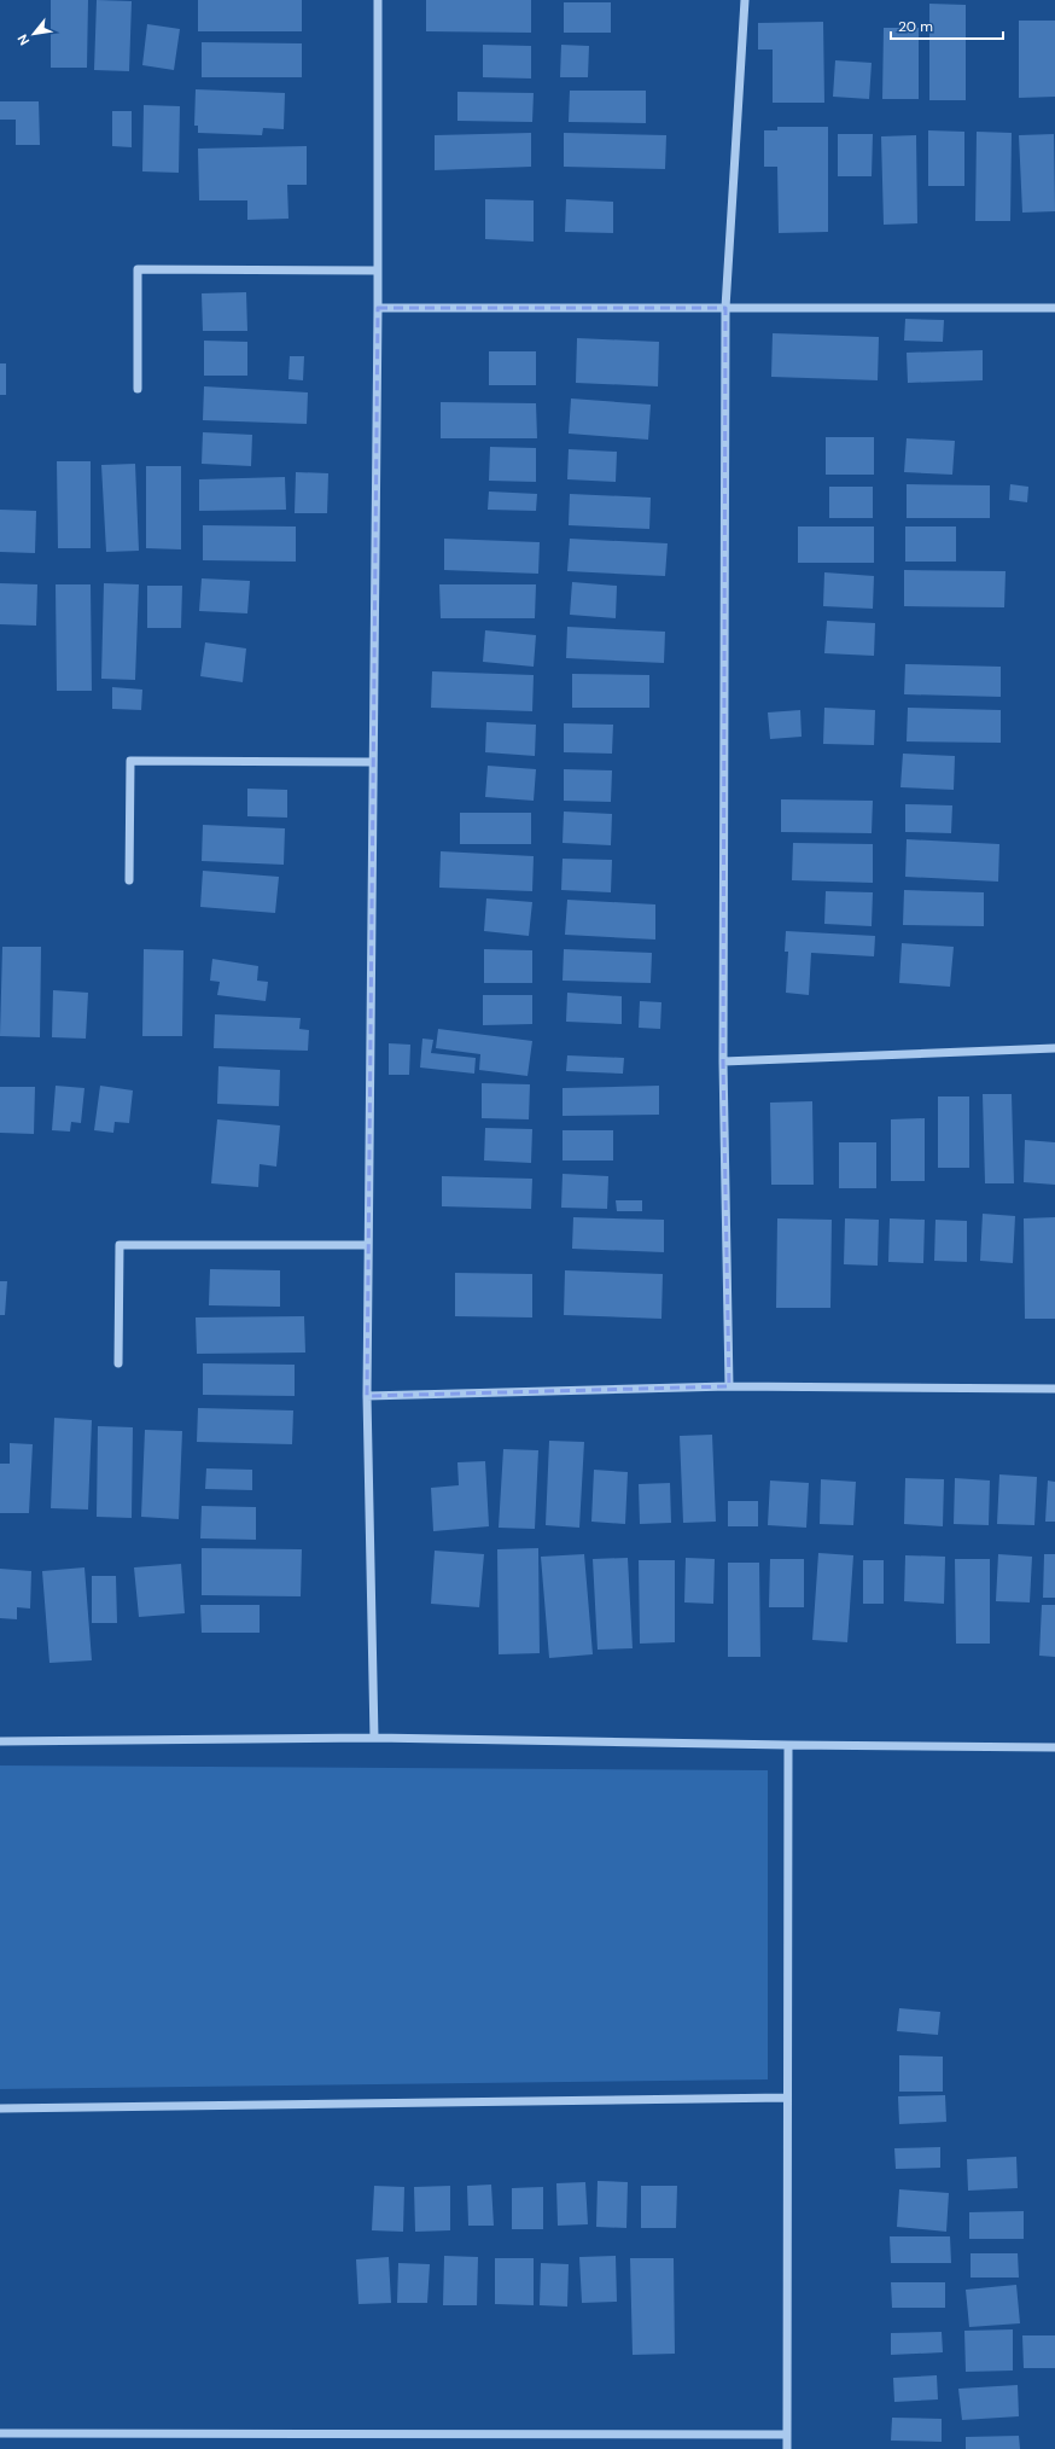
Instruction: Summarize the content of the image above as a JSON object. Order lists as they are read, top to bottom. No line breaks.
{"scale_bar":"20 m","north":"bottom left"}
